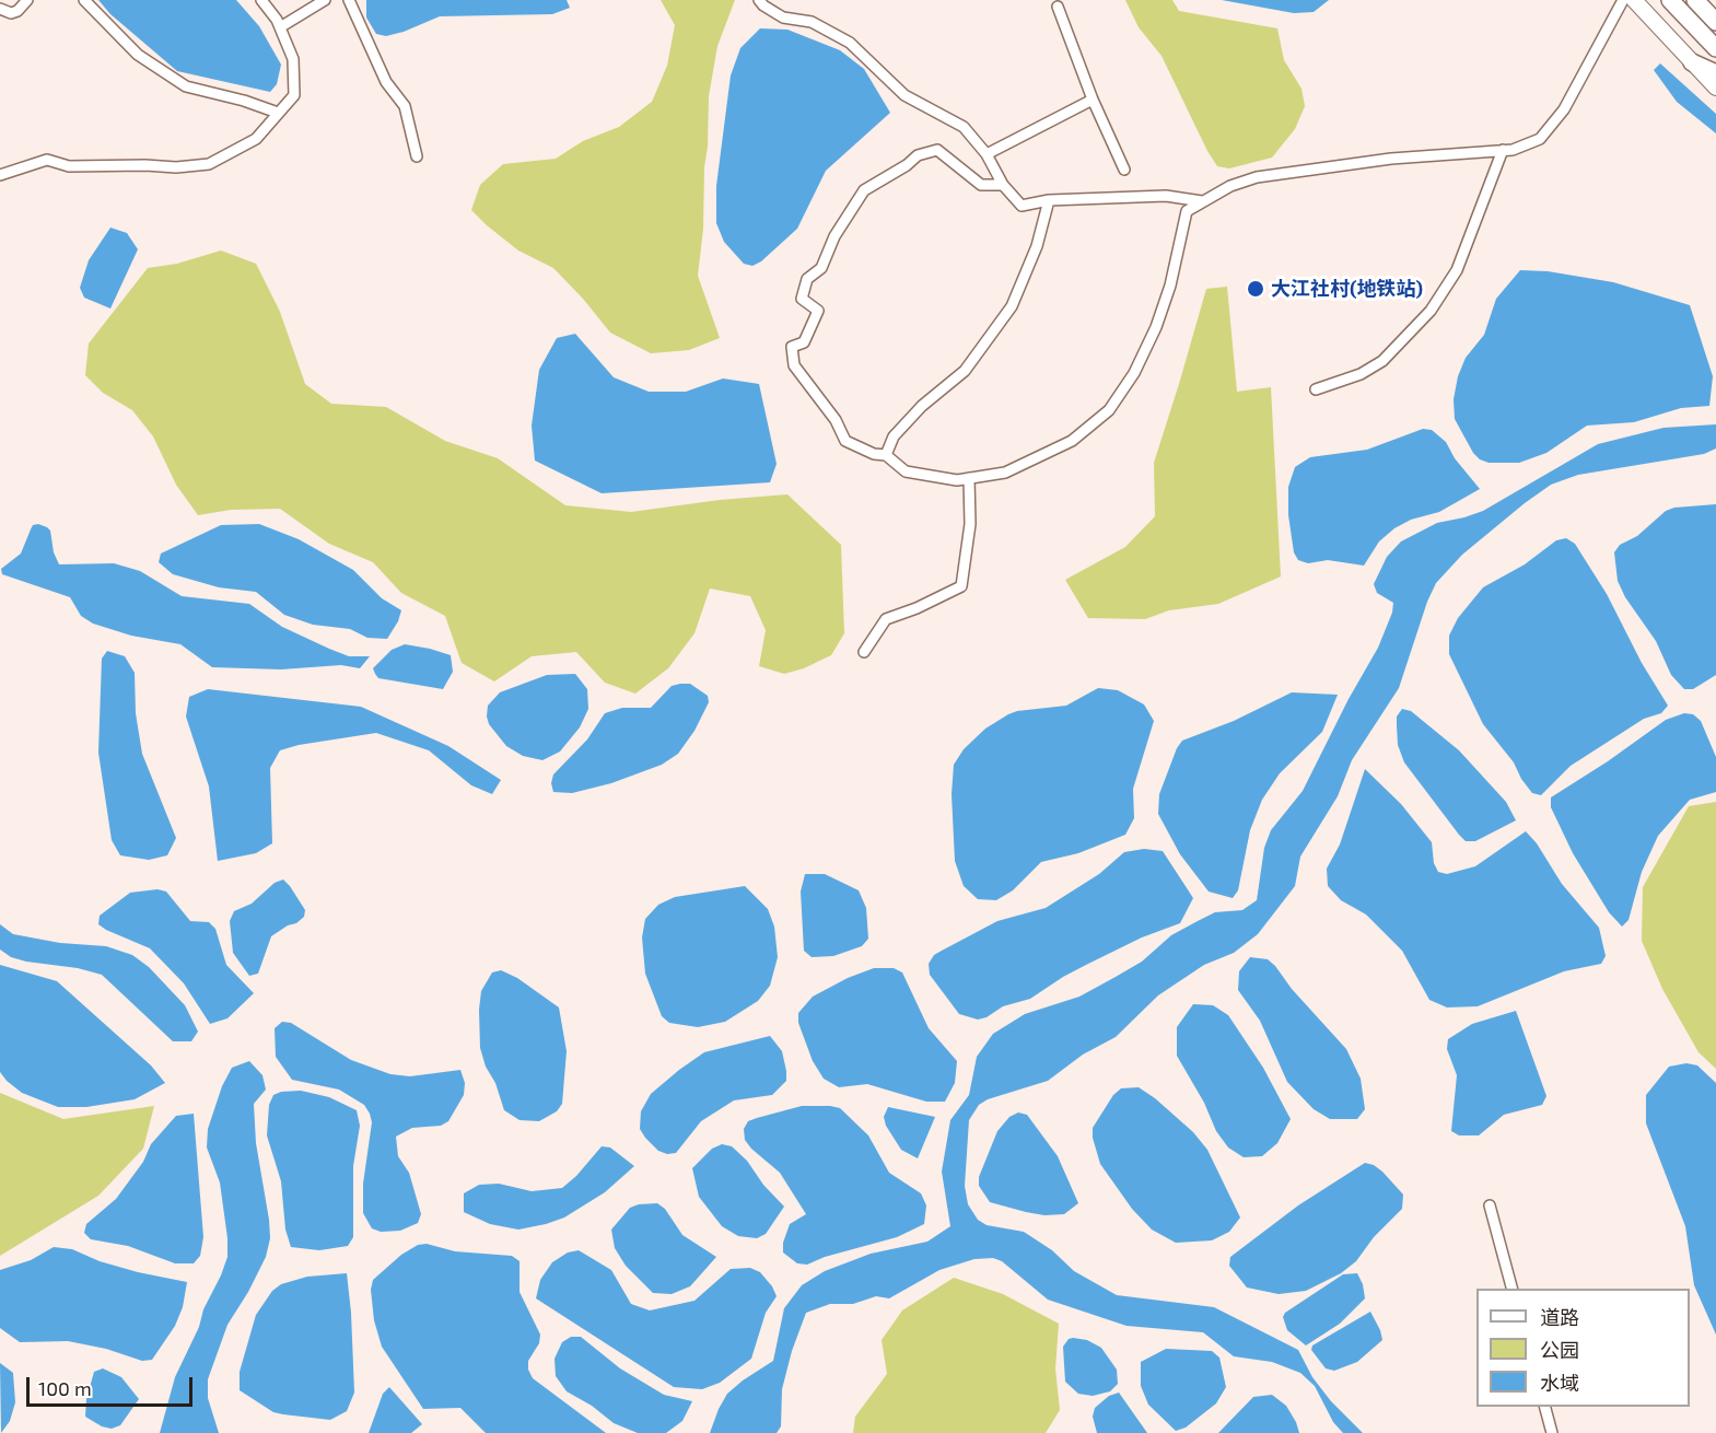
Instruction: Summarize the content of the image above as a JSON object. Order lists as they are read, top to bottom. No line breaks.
{"places":["大江社村(地铁站)"],"legend":["道路","公园","水域"],"scale_bar":"100 m"}
